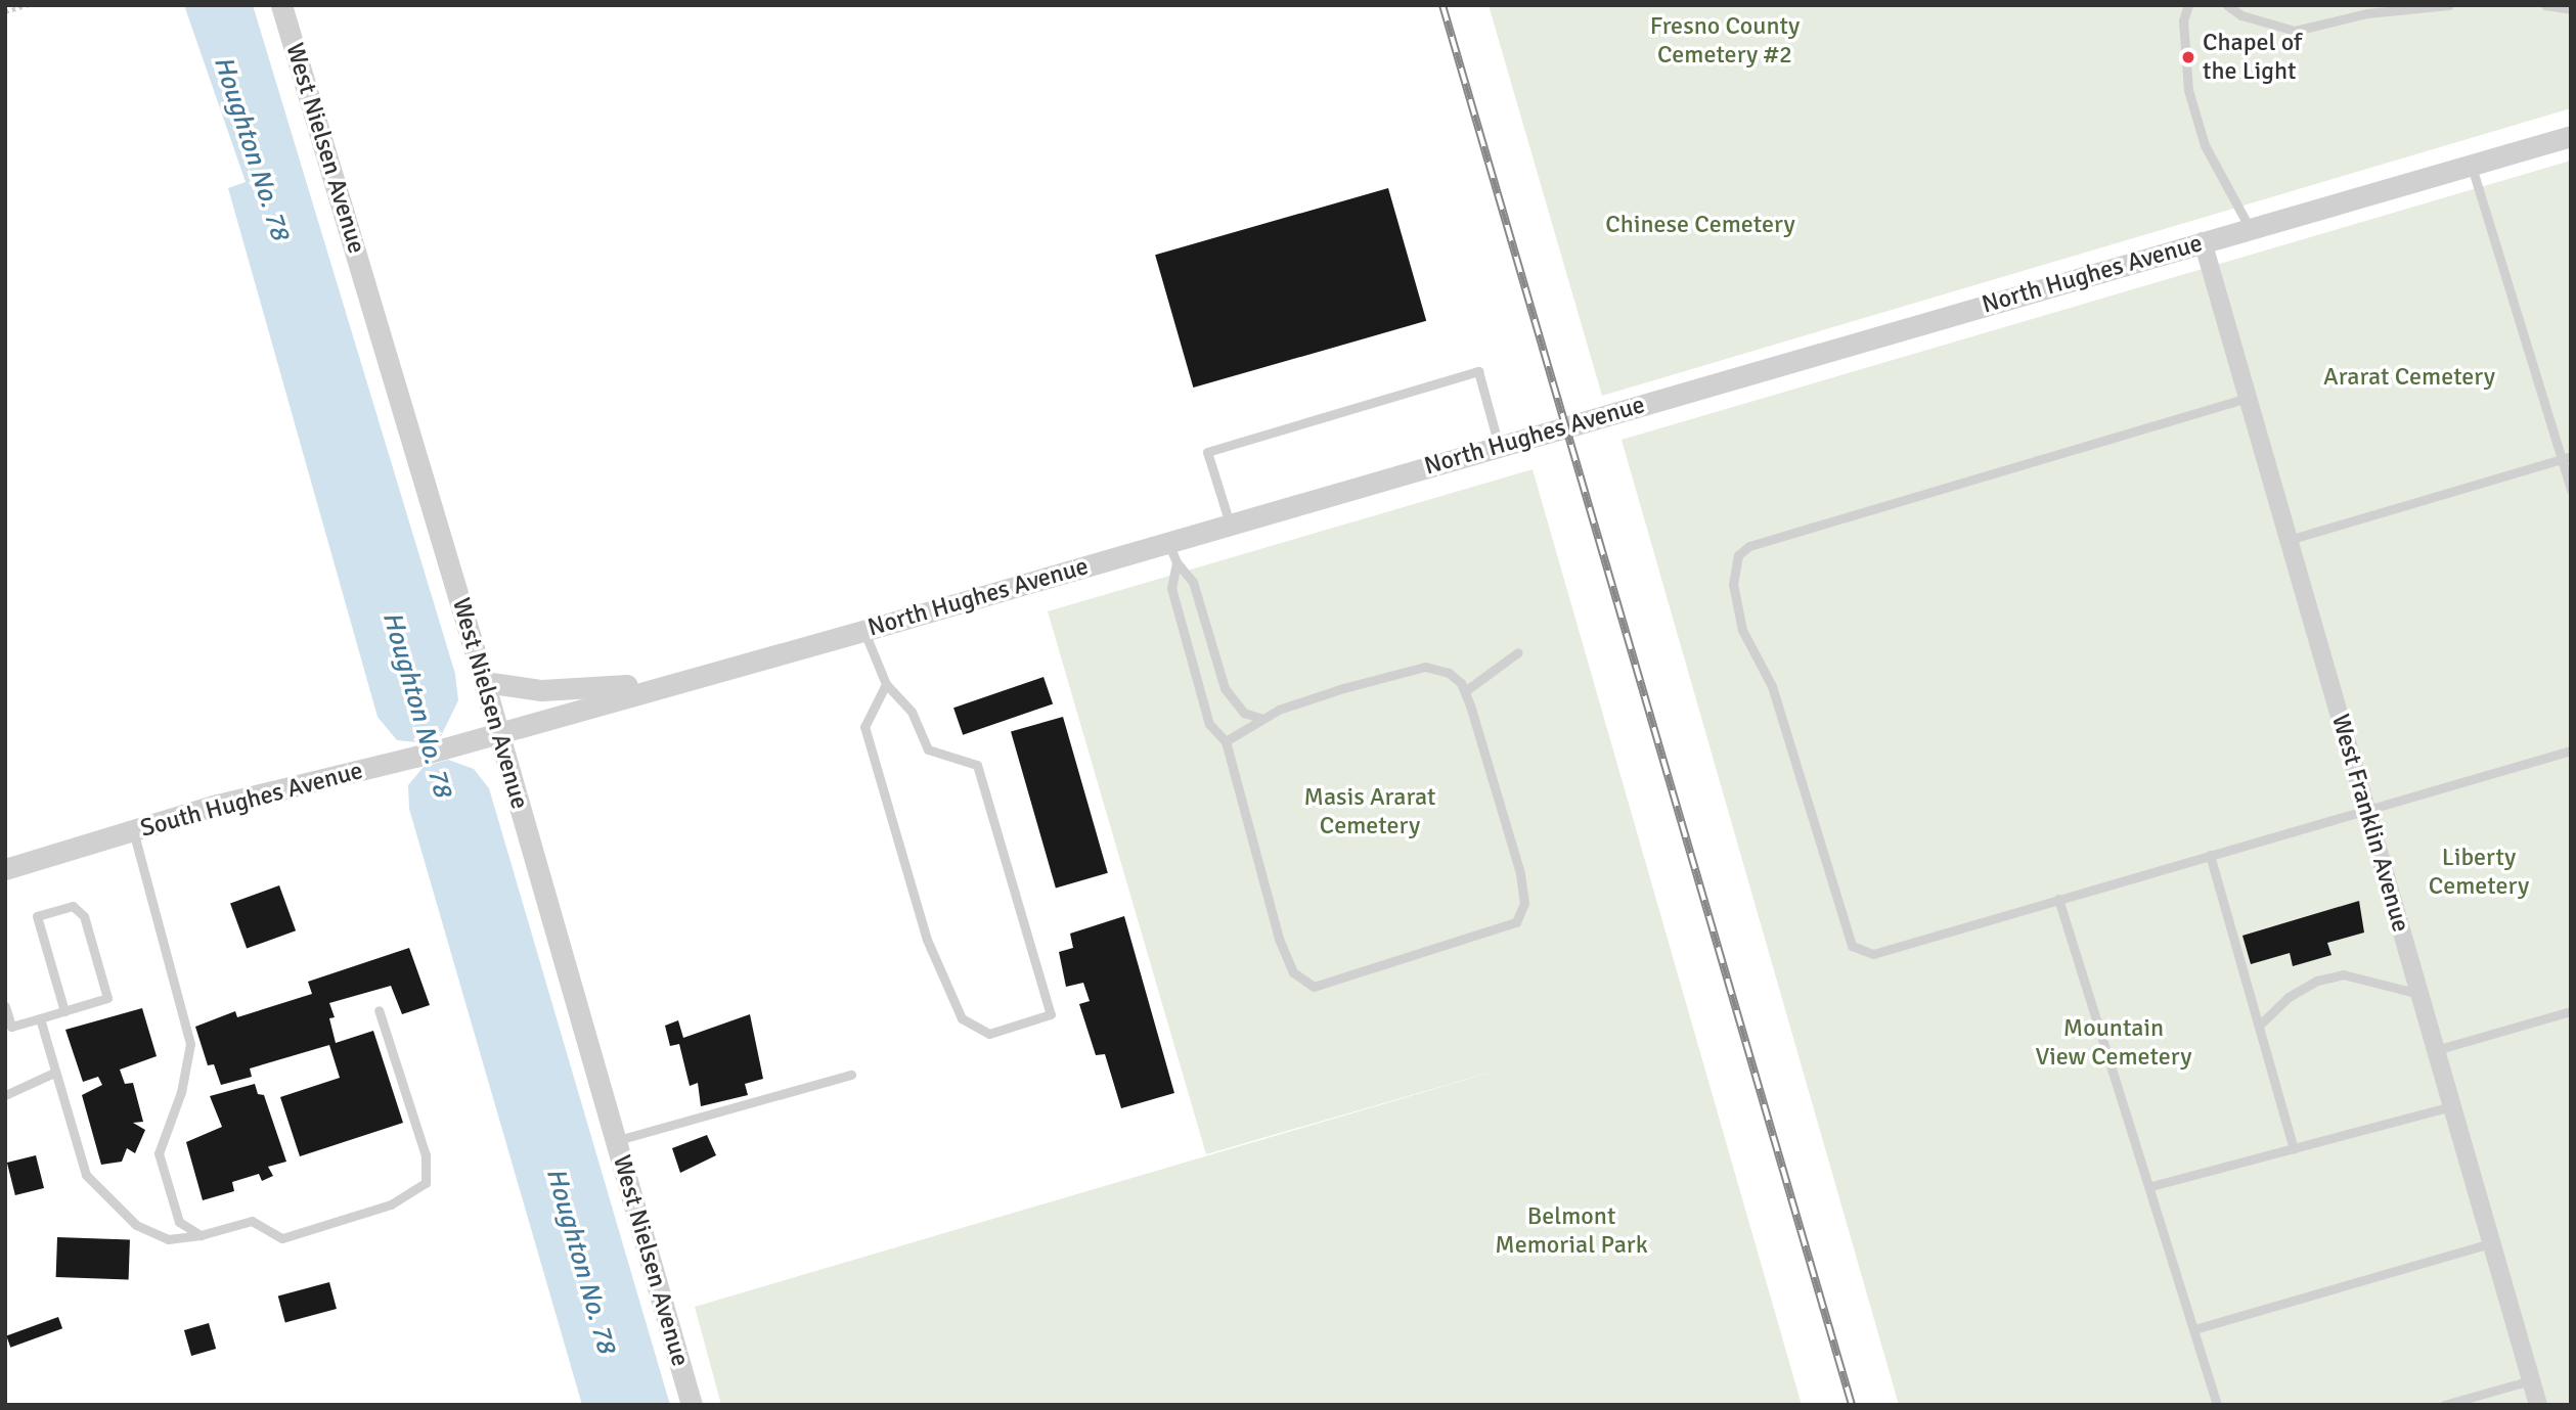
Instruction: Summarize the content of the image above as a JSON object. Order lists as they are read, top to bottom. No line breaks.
{"streets":{"street":["West Nielsen Avenue","North Hughes Avenue","South Hughes Avenue","West Franklin Avenue"]},"crossings":[["West Nielsen Avenue","North Hughes Avenue"],["West Nielsen Avenue","South Hughes Avenue"],["North Hughes Avenue","South Hughes Avenue"],["North Hughes Avenue","West Franklin Avenue"]],"water":["Houghton No. 78"],"parks":["Fresno County Cemetery #2","Chinese Cemetery","Ararat Cemetery","Masis Ararat Cemetery","Liberty Cemetery","Mountain View Cemetery","Belmont Memorial Park"],"places":["Chapel of the Light"]}
